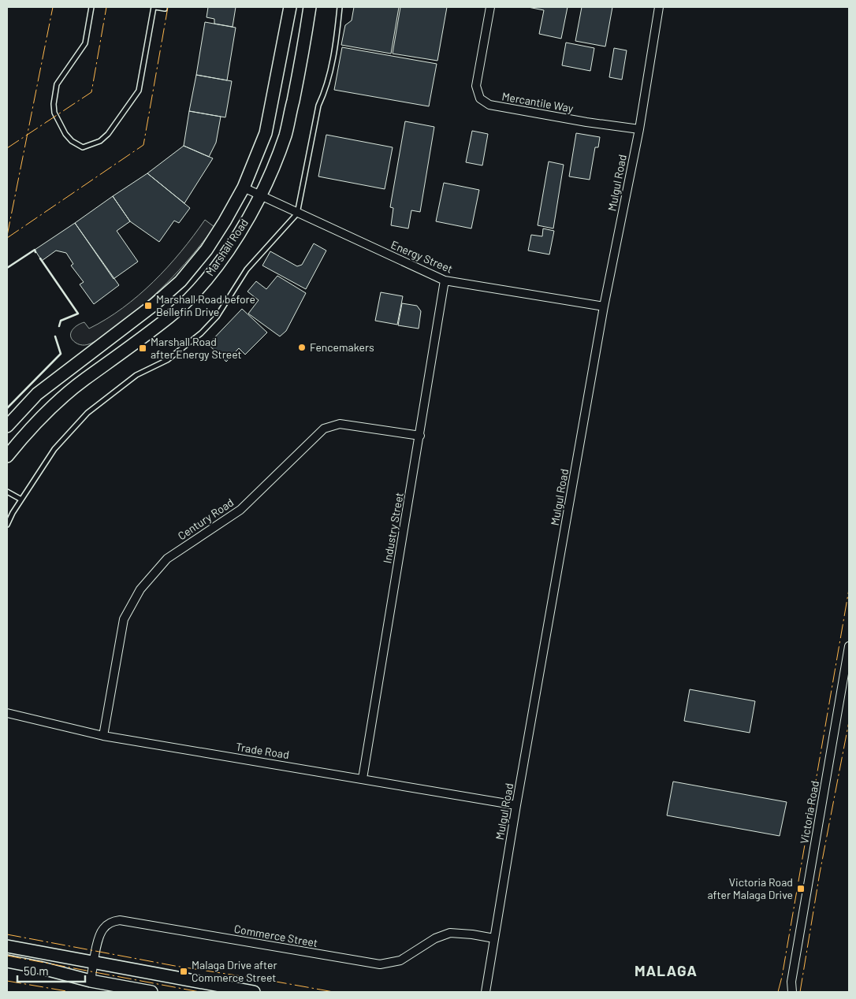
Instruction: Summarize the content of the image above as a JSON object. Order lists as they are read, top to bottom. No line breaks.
{"streets":{"main road":["Marshall Road"],"street":["Mercantile Way","Mulgul Road","Energy Street","Century Road","Industry Street","Trade Road","Victoria Road","Commerce Street"]},"crossings":[["Mercantile Way","Mulgul Road"],["Mulgul Road","Energy Street"],["Mulgul Road","Trade Road"],["Mulgul Road","Commerce Street"],["Marshall Road","Energy Street"],["Energy Street","Industry Street"],["Century Road","Industry Street"],["Century Road","Trade Road"],["Industry Street","Trade Road"]],"districts":["MALAGA"],"places":{"transit":["Marshall Road before Bellefin Drive","Marshall Road after Energy Street","Victoria Road after Malaga Drive","Malaga Drive after Commerce Street"],"other":["Fencemakers"]},"scale_bar":"50 m"}
